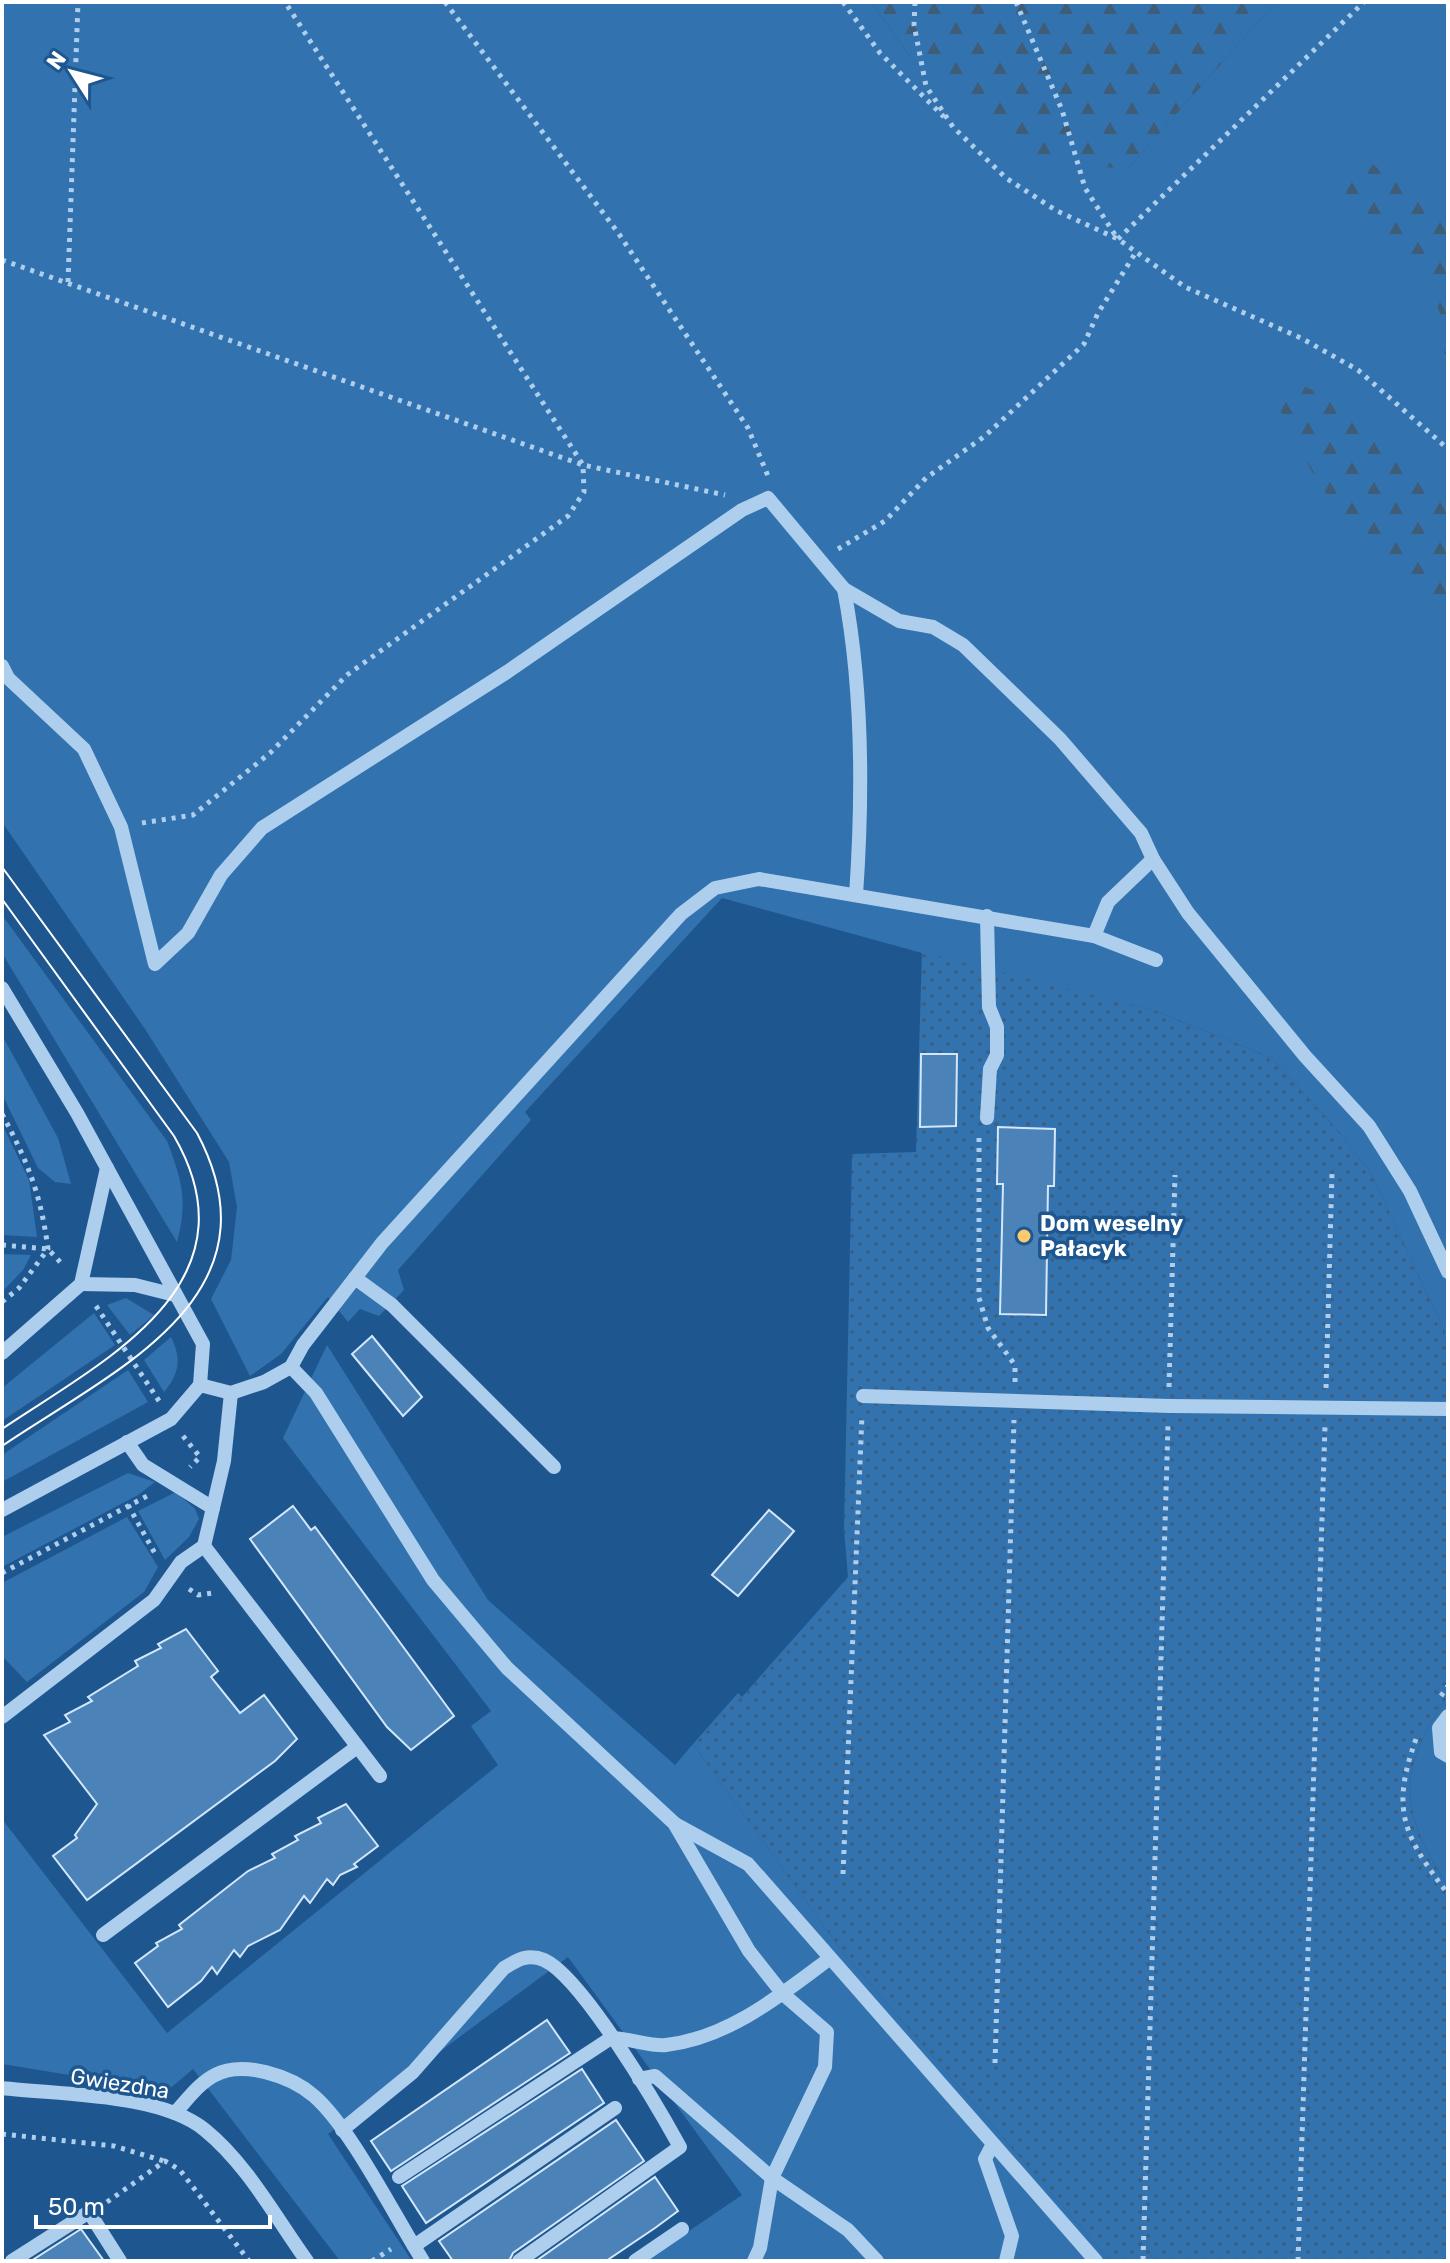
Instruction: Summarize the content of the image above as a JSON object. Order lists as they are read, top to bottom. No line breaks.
{"streets":{"street":["Gwiezdna"]},"places":["Dom weselny Pałacyk"],"scale_bar":"50 m","north":"top left"}
